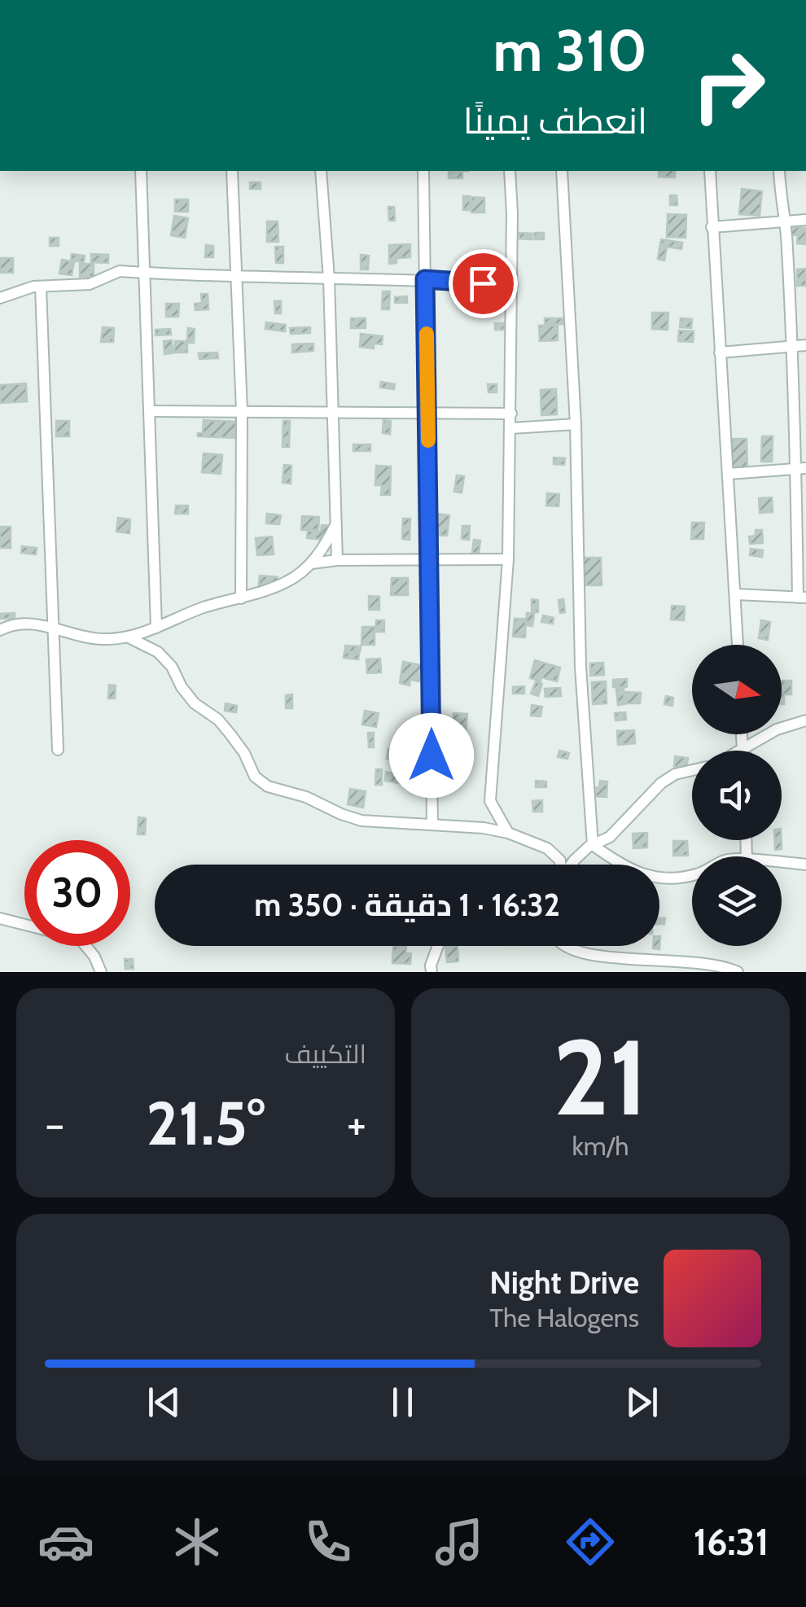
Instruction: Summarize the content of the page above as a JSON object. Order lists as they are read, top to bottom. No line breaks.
{"north":"right","page":{"turn":["310 m","انعطف يمينًا"],"limit":"30","trip":"16:32 · 1 دقيقة · 350 m","tile":[["21","km/h"],"التكييف"],"heat":["−","21.5°","+"],"song":["Night Drive","The Halogens"],"tabs":"16:31"}}
